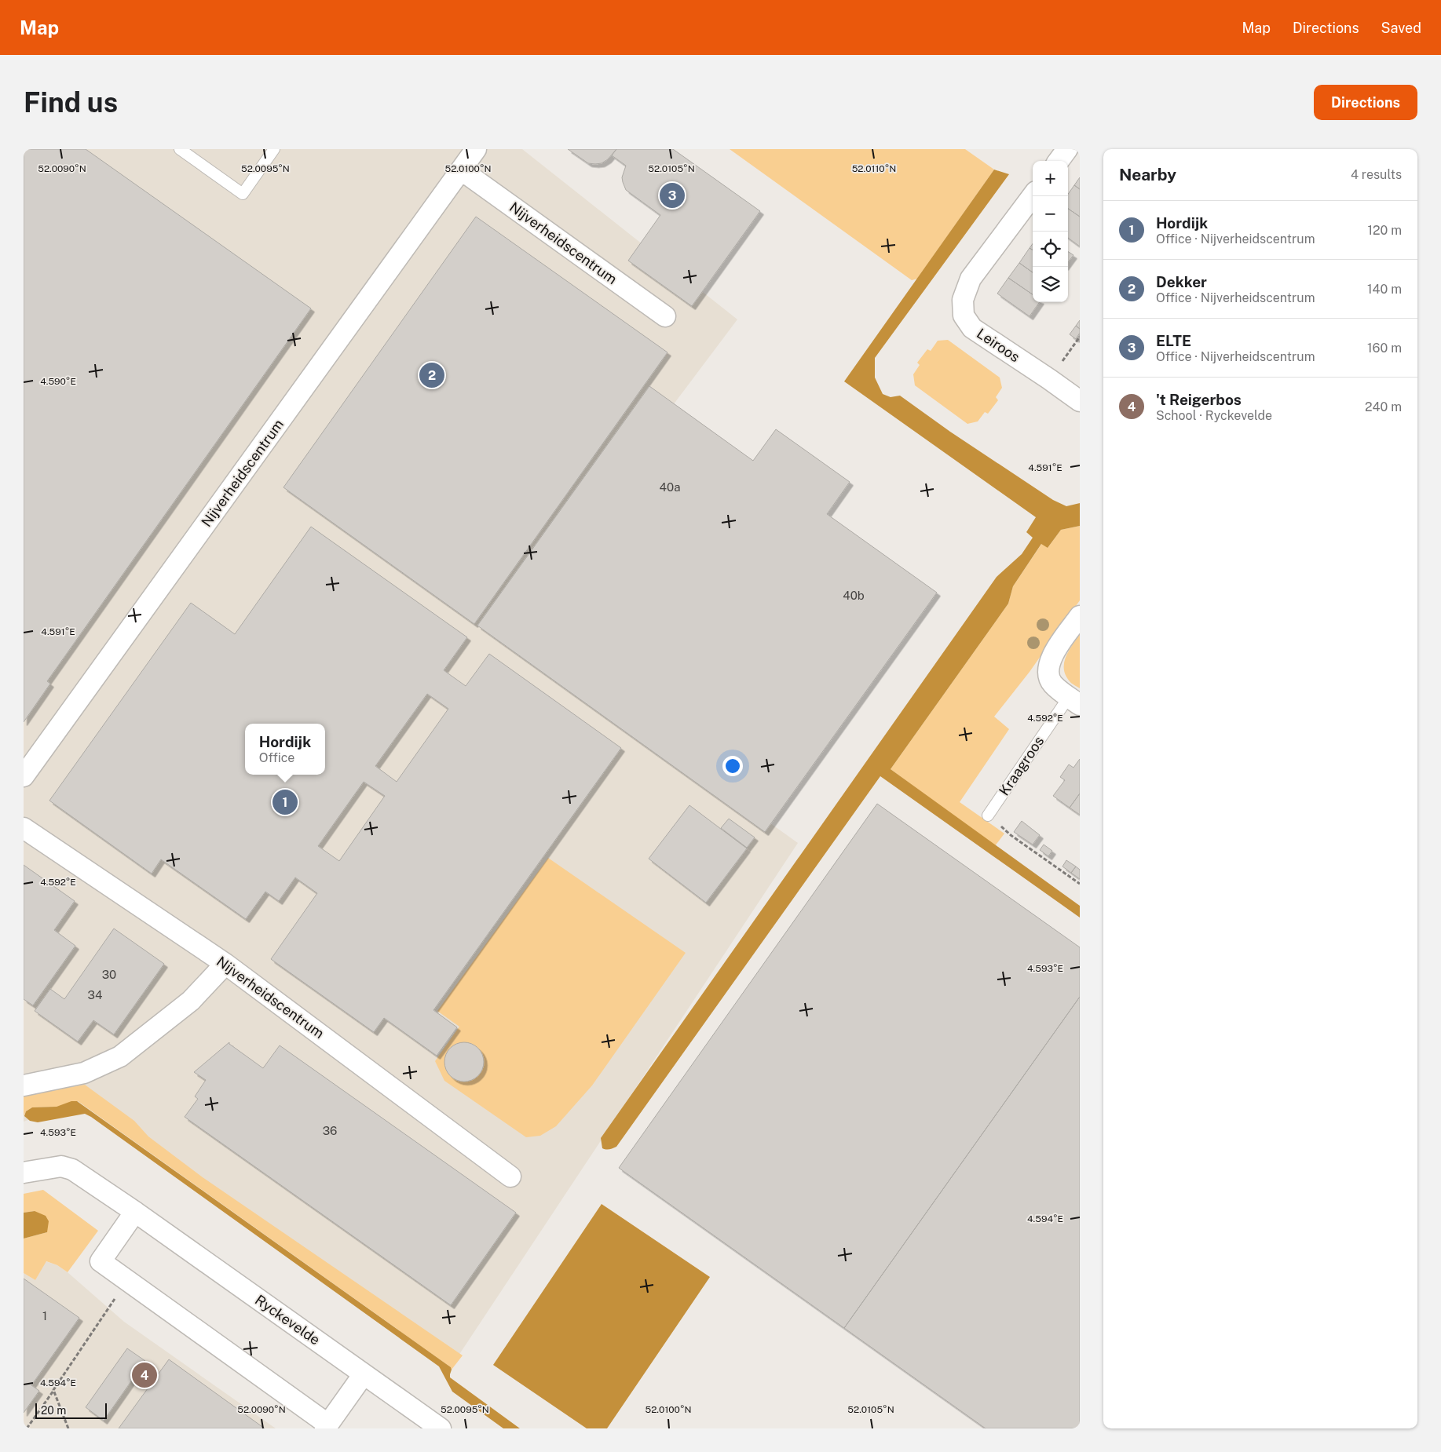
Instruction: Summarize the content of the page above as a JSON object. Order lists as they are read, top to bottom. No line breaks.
{"streets":{"street":["Nijverheidscentrum","Leiroos","Kraagroos","Ryckevelde"]},"house_numbers":["40a","40b","30","34","36","1"],"scale_bar":"20 m","page":{"header":"Map","nav":["Map","Directions","Saved"],"buttons":"Directions","title":"Find us","heading":["Nearby","4 results"],"map_buttons":["+","−"],"pins":["3","2","1","4"],"list":[{"mark":"1","name":"Hordijk","note":"Office · Nijverheidscentrum","value":"120 m"},{"mark":"2","name":"Dekker","note":"Office · Nijverheidscentrum","value":"140 m"},{"mark":"3","name":"ELTE","note":"Office · Nijverheidscentrum","value":"160 m"},{"mark":"4","name":"'t Reigerbos","note":"School · Ryckevelde","value":"240 m"}],"popup":["Hordijk","Office"],"scale":"20 m"},"coordinates":["52.0090°N","52.0095°N","52.0100°N","52.0105°N","52.0110°N","4.590°E","4.591°E","4.592°E","4.593°E","4.594°E"]}
